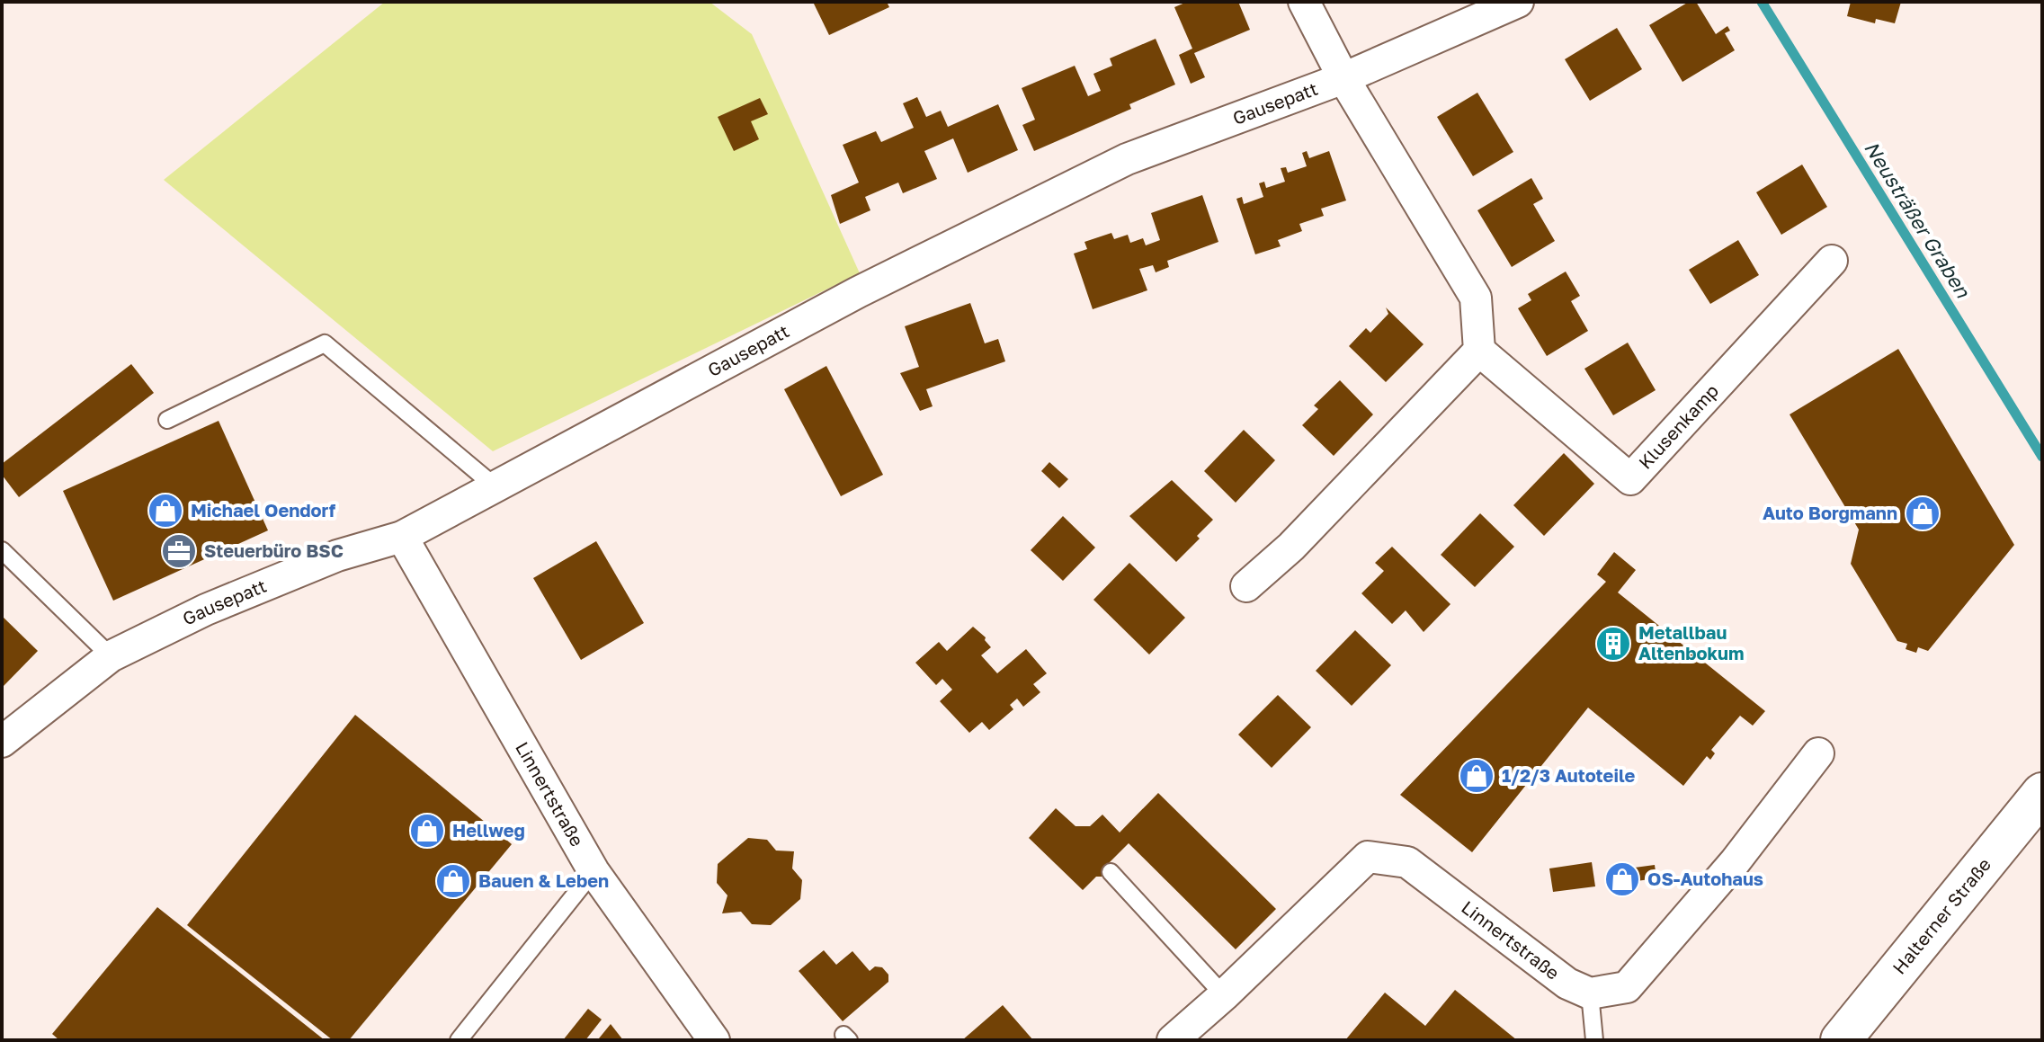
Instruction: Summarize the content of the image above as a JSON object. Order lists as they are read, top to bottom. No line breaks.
{"streets":{"main road":["Halterner Straße"],"street":["Gausepatt","Klusenkamp","Linnertstraße"]},"crossings":[["Gausepatt","Linnertstraße"]],"water":["Neusträßer Graben"],"places":{"shop":["Michael Oendorf","Auto Borgmann","1/2/3 Autoteile","Hellweg","OS-Autohaus","Bauen & Leben"],"office":["Steuerbüro BSC"],"building":["Metallbau Altenbokum"]}}
